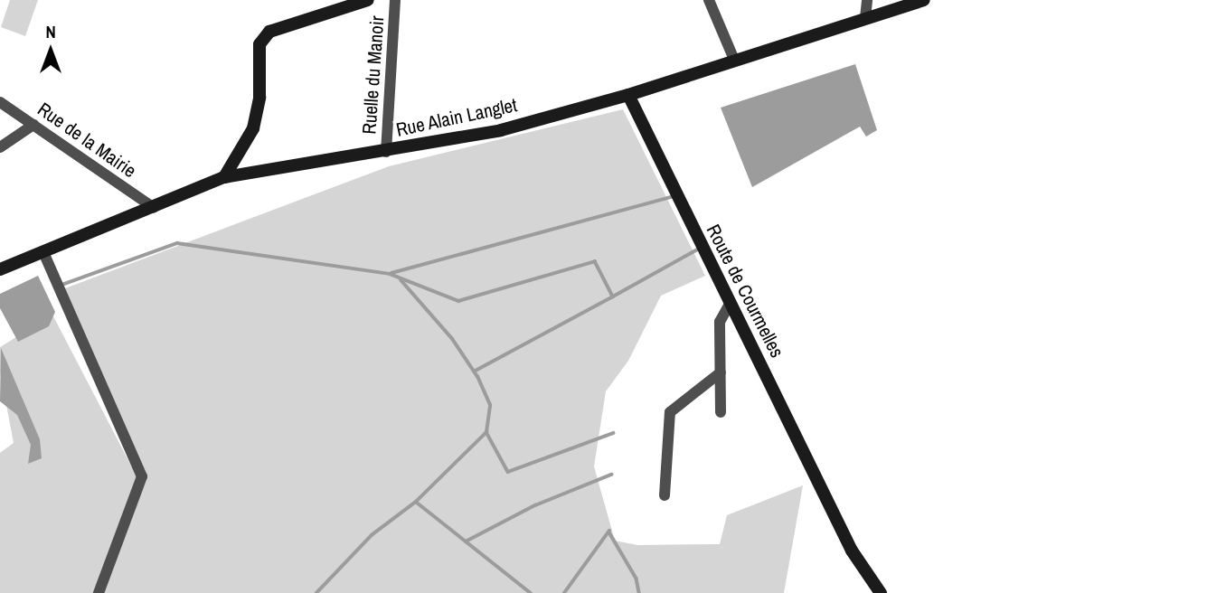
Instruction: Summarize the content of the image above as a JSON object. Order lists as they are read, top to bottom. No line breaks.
{"streets":{"street":["Ruelle du Manoir","Rue Alain Langlet","Rue de la Mairie","Route de Courmelles"]},"crossings":[["Ruelle du Manoir","Rue Alain Langlet"],["Rue Alain Langlet","Rue de la Mairie"],["Rue Alain Langlet","Route de Courmelles"]],"north":"top"}
